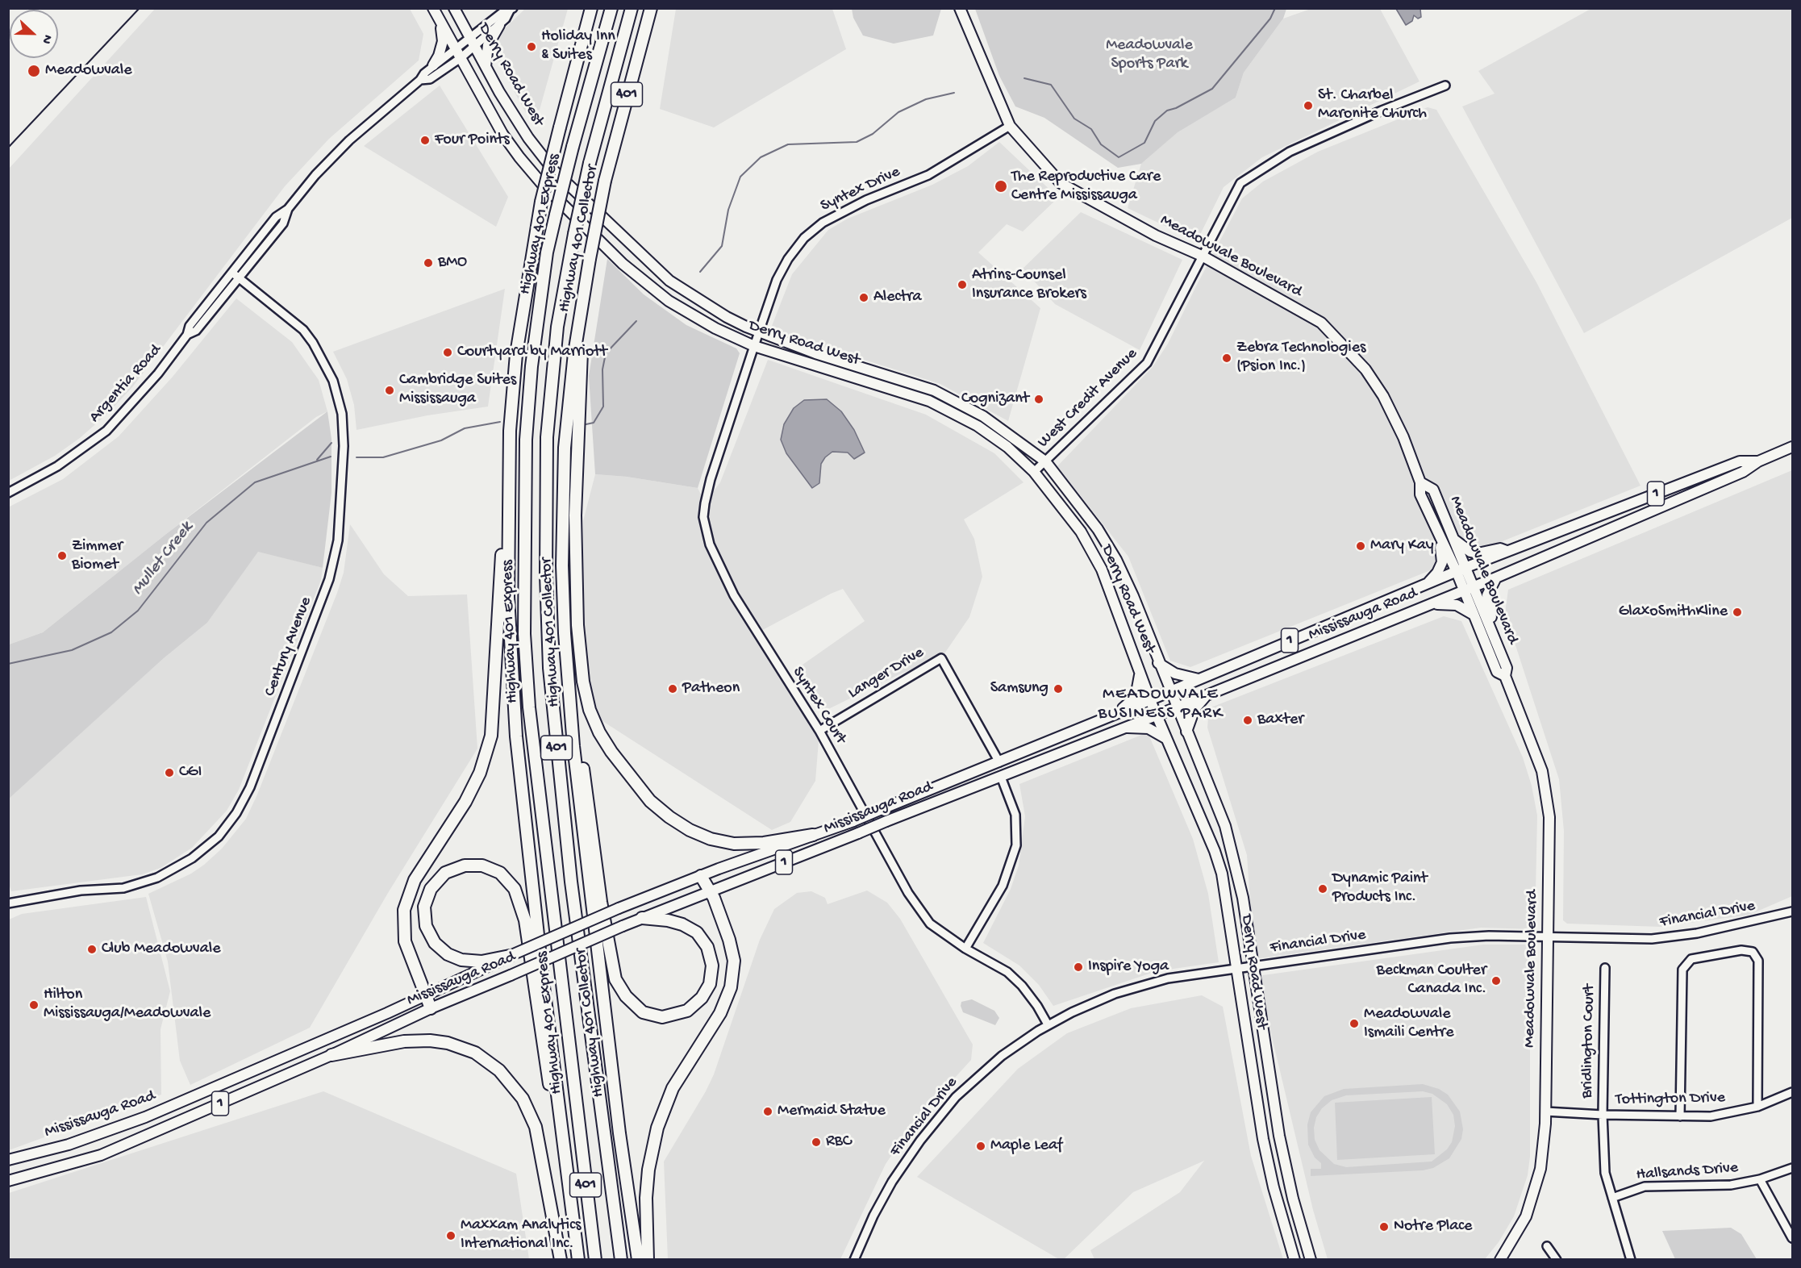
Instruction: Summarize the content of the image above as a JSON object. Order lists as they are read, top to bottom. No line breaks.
{"streets":{"highway":["401","Highway 401 Express","Highway 401 Collector"],"main road":["Derry Road West","Meadowvale Boulevard","1","Mississauga Road"],"street":["Syntex Drive","Argentia Road","West Credit Avenue","Century Avenue","Langer Drive","Syntex Court","Financial Drive","Bridlington Court","Tottington Drive","Hallsands Drive"]},"crossings":[["Derry Road West","Syntex Drive"],["Derry Road West","Argentia Road"],["Derry Road West","West Credit Avenue"],["Derry Road West","Mississauga Road"],["Derry Road West","Syntex Court"],["Derry Road West","Financial Drive"],["Syntex Drive","Meadowvale Boulevard"],["Syntex Drive","Syntex Court"],["Meadowvale Boulevard","West Credit Avenue"],["Meadowvale Boulevard","Mississauga Road"],["Meadowvale Boulevard","Financial Drive"],["Meadowvale Boulevard","Tottington Drive"],["Argentia Road","Century Avenue"],["Mississauga Road","Langer Drive"],["Langer Drive","Syntex Court"],["Syntex Court","Financial Drive"],["Bridlington Court","Tottington Drive"],["Bridlington Court","Hallsands Drive"]],"districts":["MEADOWVALE BUSINESS PARK"],"water":["Mullet Creek"],"parks":["Meadowvale Sports Park"],"places":["Holiday Inn & Suites","Meadowvale","St. Charbel Maronite Church","Four Points","The Reproductive Care Centre Mississauga","BMO","Atrins-Counsel Insurance Brokers","Alectra","Courtyard by Marriott","Zebra Technologies (Psion Inc.)","Cambridge Suites Mississauga","Cognizant","Mary Kay","Zimmer Biomet","GlaxoSmithKline","Patheon","Samsung","Baxter","CGI","Dynamic Paint Products Inc.","Club Meadowvale","Inspire Yoga","Beckman Coulter Canada Inc.","Hilton Mississauga/Meadowvale","Meadowvale Ismaili Centre","Mermaid Statue","RBC","Maple Leaf","Notre Place","Maxxam Analytics International Inc."],"north":"right"}
